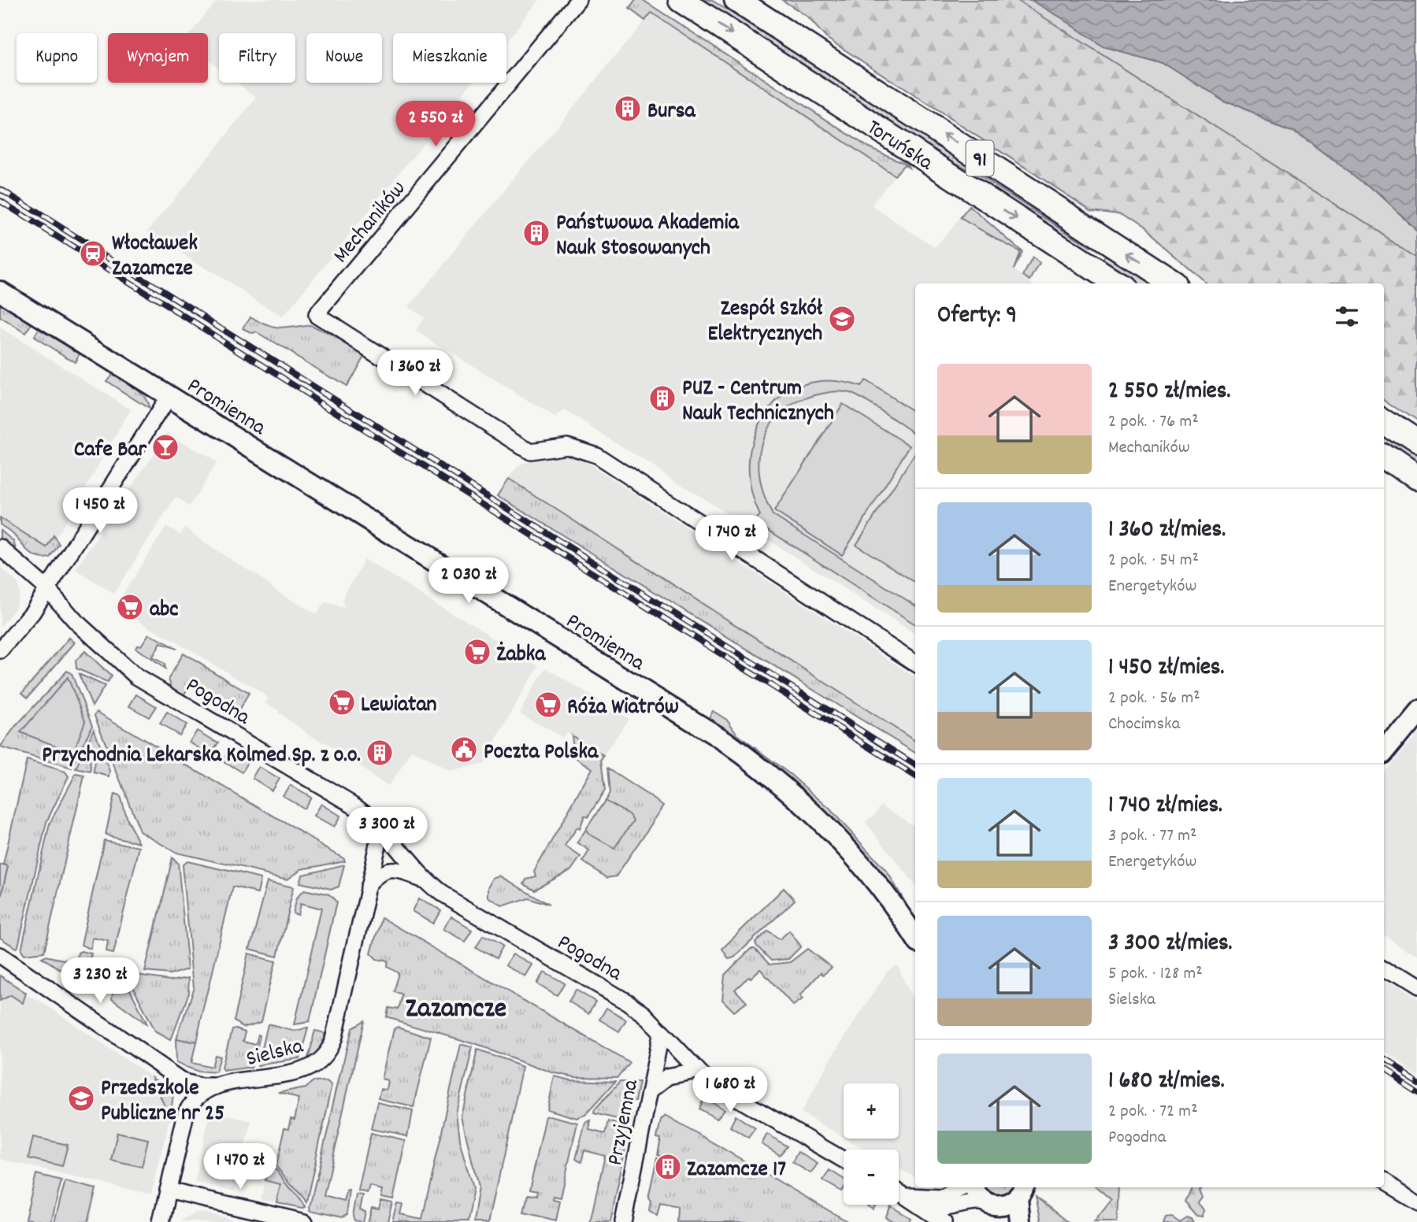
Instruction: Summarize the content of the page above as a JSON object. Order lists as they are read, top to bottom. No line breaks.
{"streets":{"main road":["Toruńska","91"],"street":["Mechaników","Promienna","Pogodna","Sielska","Przyjemna"]},"crossings":[["Pogodna","Sielska"],["Pogodna","Przyjemna"]],"districts":["Zazamcze"],"places":{"building":["Bursa","Państwowa Akademia Nauk Stosowanych","PUZ - Centrum Nauk Technicznych","Przychodnia Lekarska Kolmed Sp. z o.o.","Zazamcze 17"],"station":["Włocławek Zazamcze"],"school or university":["Zespół Szkół Elektrycznych","Przedszkole Publiczne nr 25"],"bar":["Cafe Bar"],"supermarket":["abc","Żabka","Lewiatan","Róża Wiatrów"],"public building":["Poczta Polska"]},"page":{"chip":["Kupno","Wynajem","Filtry","Nowe","Mieszkanie"],"price":["2 550 zł","1 360 zł","1 450 zł","1 740 zł","2 030 zł","3 300 zł","3 230 zł","1 680 zł","1 470 zł"],"heading":"Oferty: 9","list":[{"name":"2 550 zł/mies.","note":"2 pok. · 76 m² · Mechaników"},{"name":"1 360 zł/mies.","note":"2 pok. · 54 m² · Energetyków"},{"name":"1 450 zł/mies.","note":"2 pok. · 56 m² · Chocimska"},{"name":"1 740 zł/mies.","note":"3 pok. · 77 m² · Energetyków"},{"name":"3 300 zł/mies.","note":"5 pok. · 128 m² · Sielska"},{"name":"1 680 zł/mies.","note":"2 pok. · 72 m² · Pogodna"}],"map_buttons":["+","−"]}}
